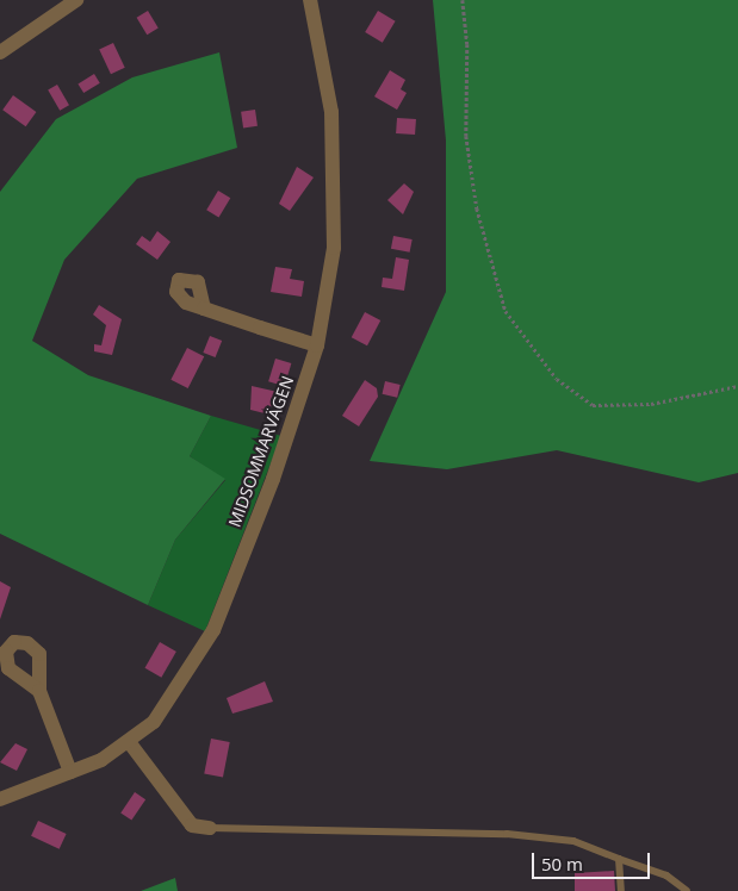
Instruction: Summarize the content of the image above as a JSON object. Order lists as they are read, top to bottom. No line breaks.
{"streets":{"street":["MIDSOMMARVÄGEN"]},"scale_bar":"50 m"}
